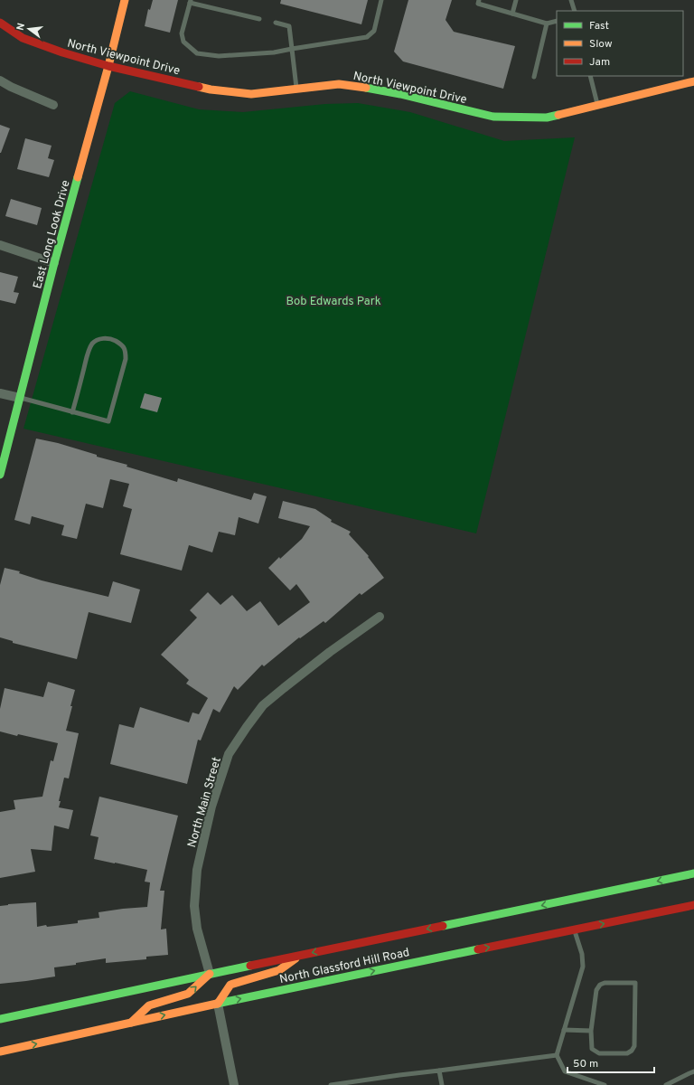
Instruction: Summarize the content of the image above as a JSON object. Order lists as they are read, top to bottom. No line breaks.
{"streets":{"main road":["North Viewpoint Drive","East Long Look Drive","North Glassford Hill Road"],"street":["North Main Street"]},"crossings":[["North Viewpoint Drive","East Long Look Drive"],["North Main Street","North Glassford Hill Road"]],"parks":["Bob Edwards Park"],"legend":["Fast","Slow","Jam"],"scale_bar":"50 m","north":"left"}
